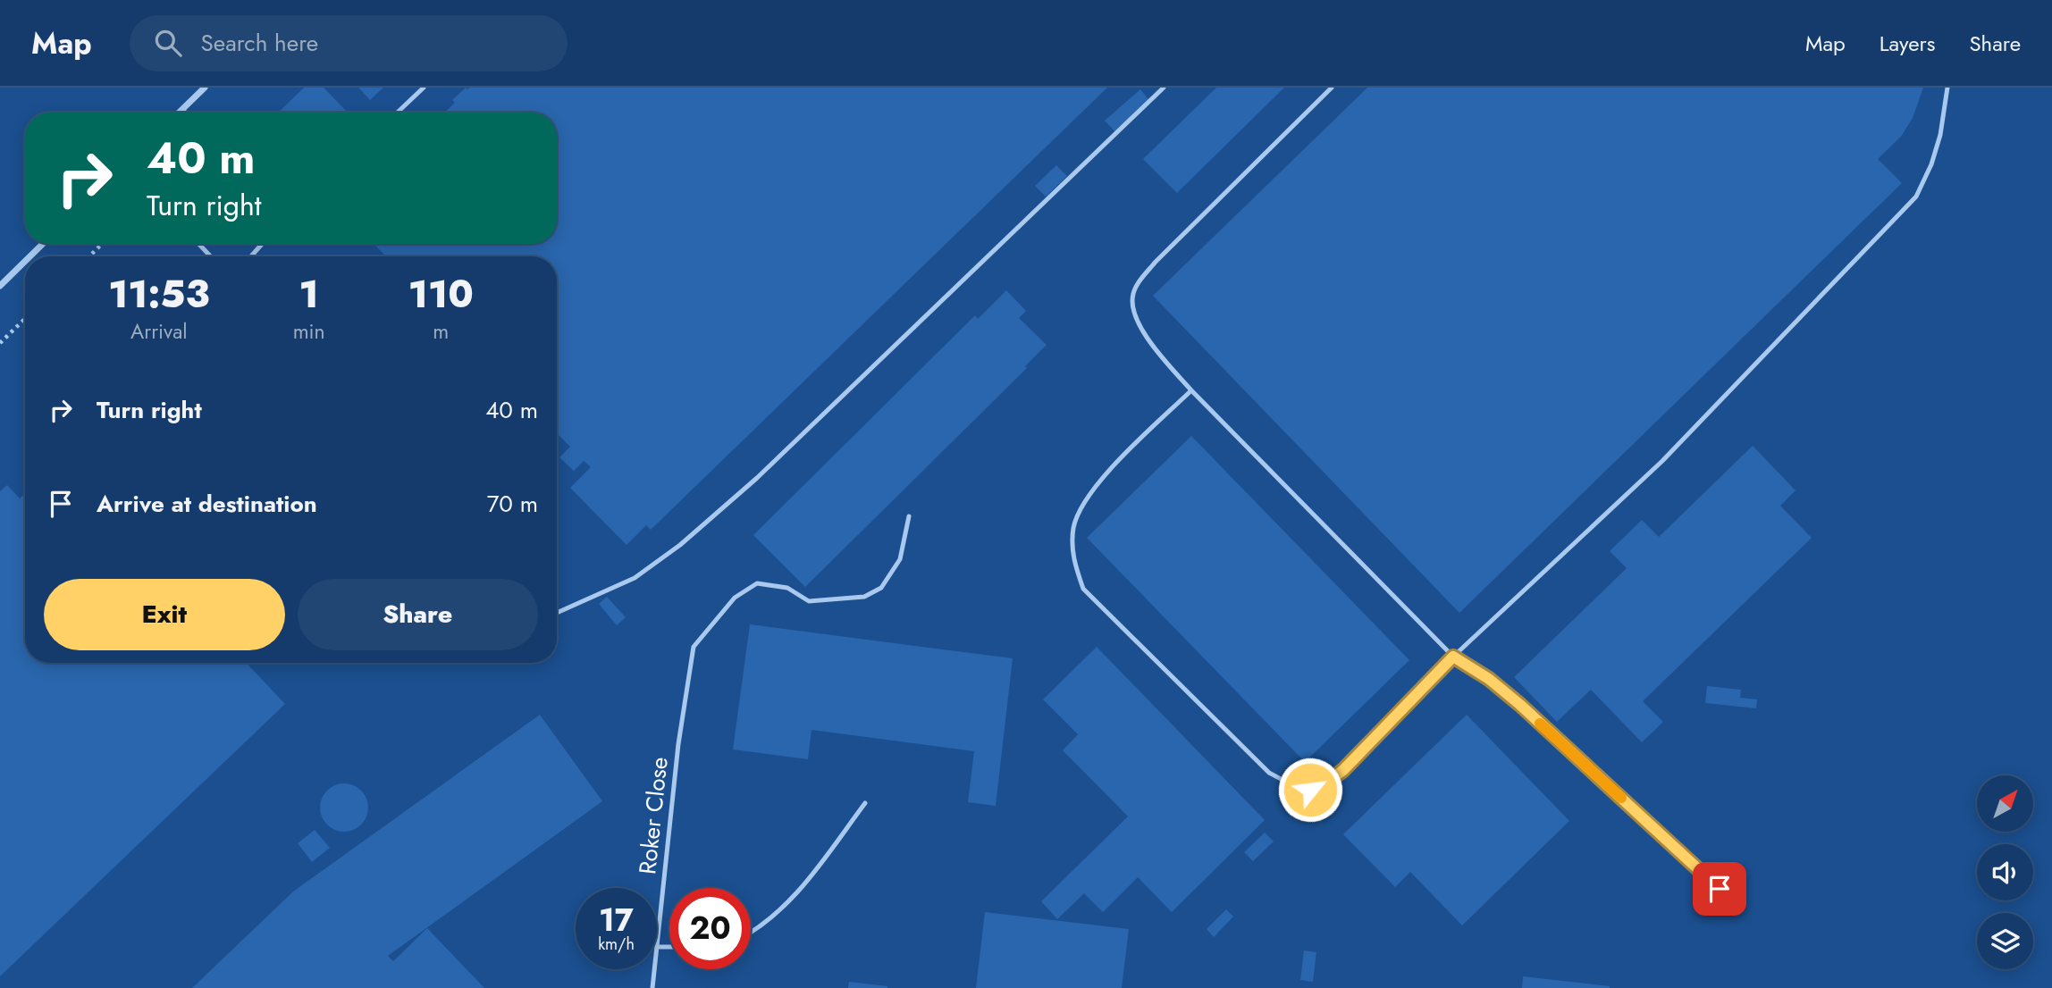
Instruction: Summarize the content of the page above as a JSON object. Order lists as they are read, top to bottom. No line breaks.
{"streets":{"lane":["Roker Close"]},"north":"top right","page":{"header":"Map","search":"Search here","nav":["Map","Layers","Share"],"turn":["40 m","Turn right"],"eta":["11:53","Arrival","1","min","110","m"],"list":[{"name":"Turn right","value":"40 m"},{"name":"Arrive at destination","value":"70 m"}],"buttons":["Exit","Share"],"speed":"17 km/h","limit":"20"}}
